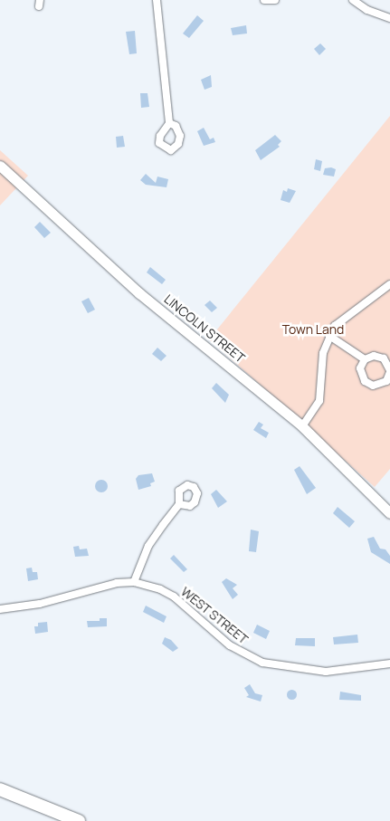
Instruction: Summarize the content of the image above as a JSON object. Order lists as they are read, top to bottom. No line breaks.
{"streets":{"main road":["LINCOLN STREET"],"street":["WEST STREET"]},"parks":["Town Land"]}
